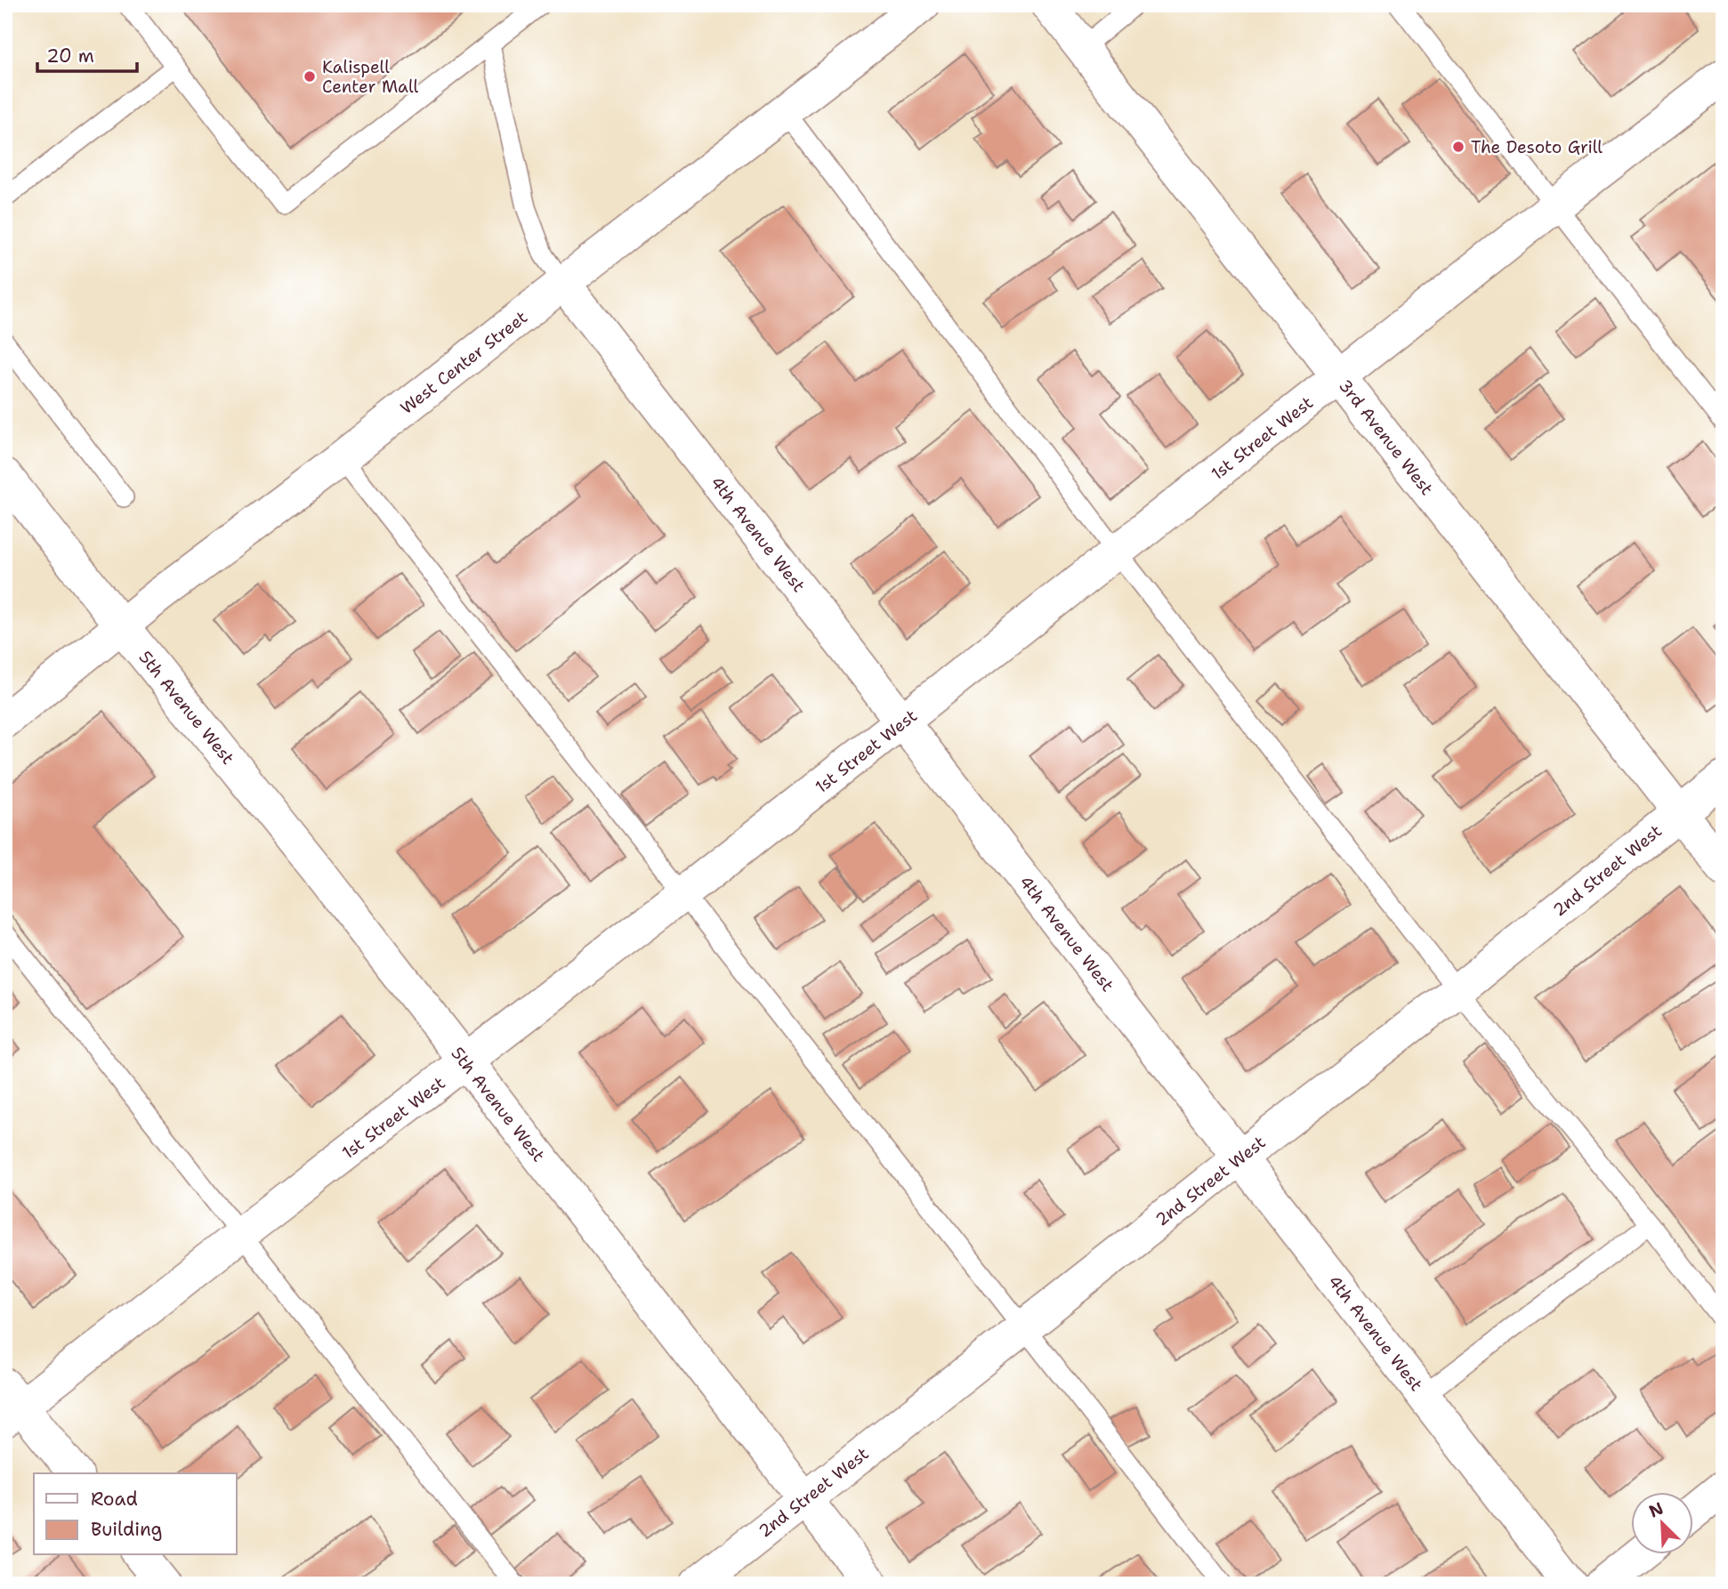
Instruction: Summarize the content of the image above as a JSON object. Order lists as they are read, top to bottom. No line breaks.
{"streets":{"street":["West Center Street","3rd Avenue West","1st Street West","4th Avenue West","5th Avenue West","2nd Street West"]},"crossings":[["West Center Street","4th Avenue West"],["West Center Street","5th Avenue West"],["3rd Avenue West","1st Street West"],["3rd Avenue West","2nd Street West"],["1st Street West","4th Avenue West"],["1st Street West","5th Avenue West"],["4th Avenue West","2nd Street West"],["5th Avenue West","2nd Street West"]],"places":["Kalispell Center Mall","The Desoto Grill"],"legend":["Road","Building"],"scale_bar":"20 m","north":"top left"}
